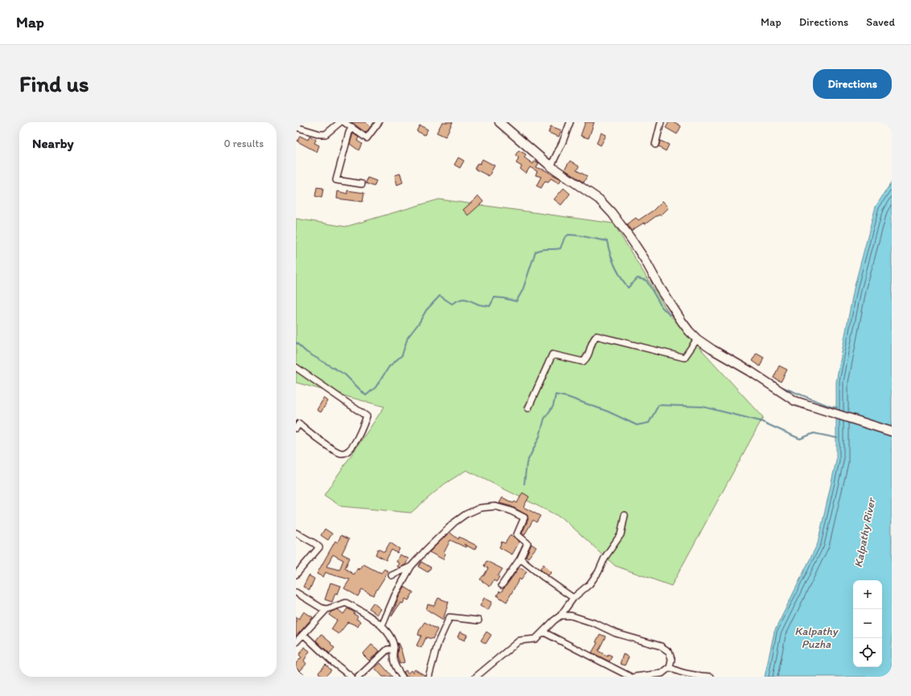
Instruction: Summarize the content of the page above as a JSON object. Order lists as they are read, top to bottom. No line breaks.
{"water":["Kalpathy River","Kalpathy Puzha"],"page":{"header":"Map","nav":["Map","Directions","Saved"],"buttons":"Directions","title":"Find us","heading":["Nearby","0 results"],"map_buttons":["+","−"]}}
